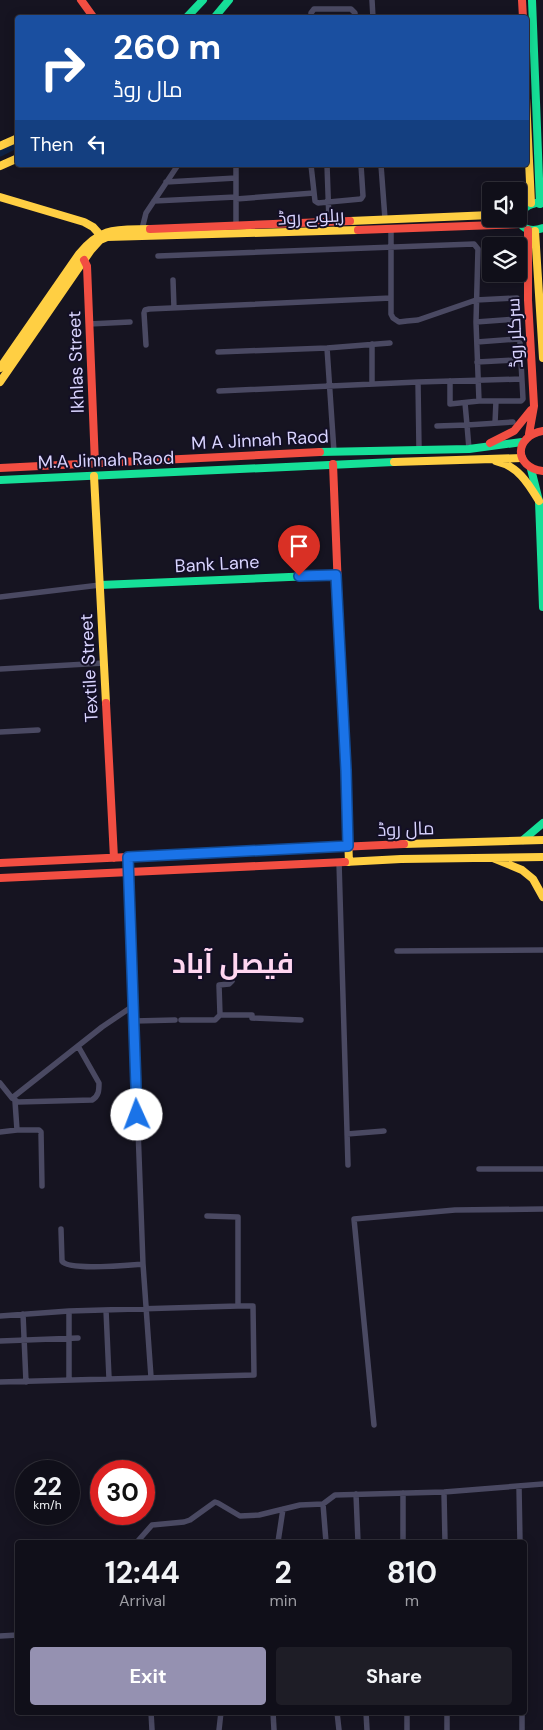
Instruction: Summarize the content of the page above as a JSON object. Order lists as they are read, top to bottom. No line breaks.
{"streets":{"main road":["ریلوے روڈ","سرکلر روڈ","Ikhlas Street","M A Jinnah Raod","M.A Jinnah Raod","Bank Lane","Textile Street","مال روڈ"]},"crossings":[["Ikhlas Street","M A Jinnah Raod"],["M A Jinnah Raod","M.A Jinnah Raod"],["M.A Jinnah Raod","Textile Street"],["Bank Lane","Textile Street"],["Textile Street","مال روڈ"]],"districts":["فیصل آباد"],"page":{"turn":["260 m","مال روڈ"],"then":"Then","speed":"22 km/h","limit":"30","eta":["12:44","Arrival","2","min","810","m"],"buttons":["Exit","Share"]}}
